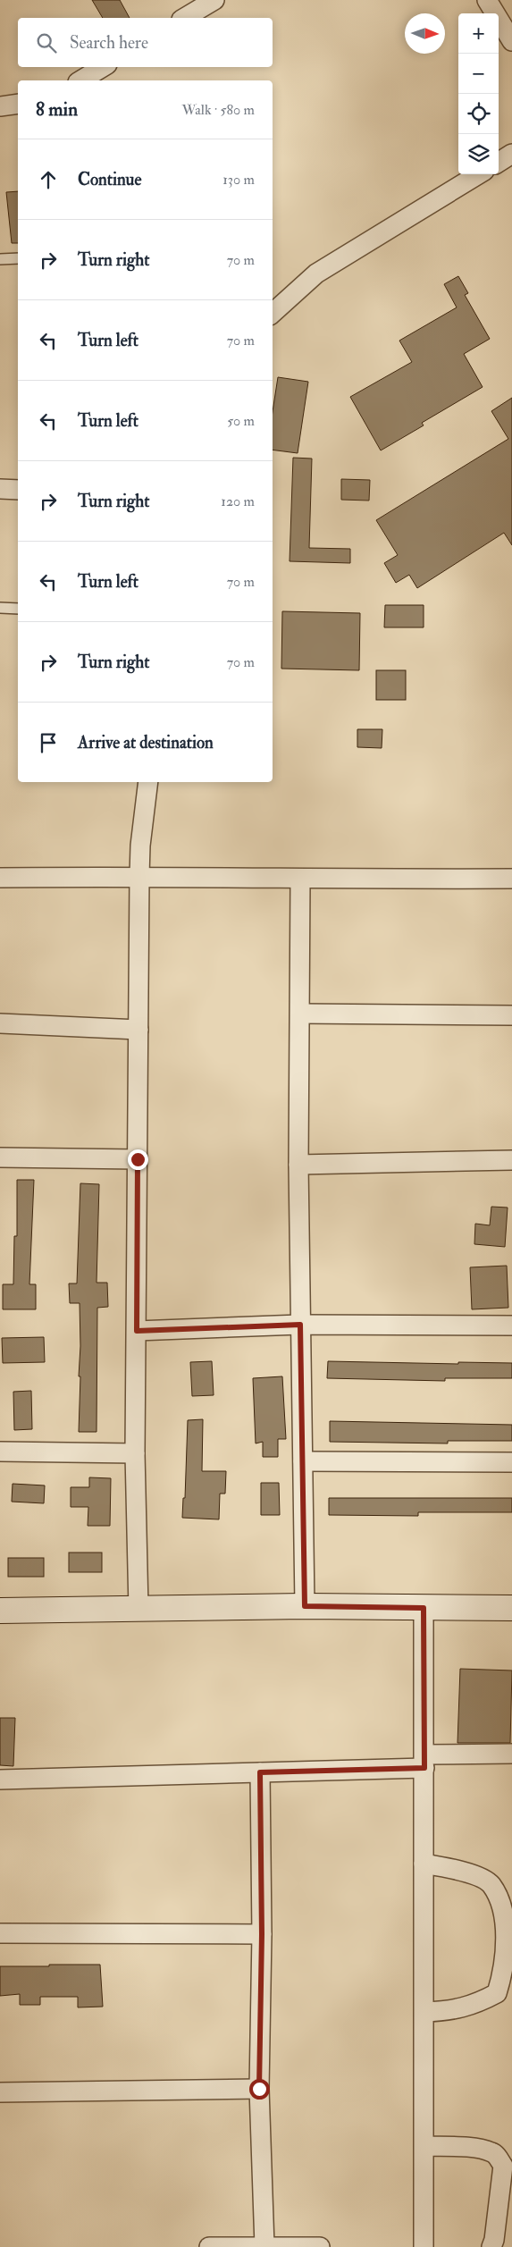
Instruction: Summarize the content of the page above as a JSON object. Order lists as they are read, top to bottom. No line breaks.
{"north":"right","page":{"map_buttons":["+","−"],"search":"Search here","heading":["8 min","Walk · 580 m"],"list":[["Continue","130 m"],["Turn right","70 m"],["Turn left","70 m"],["Turn left","50 m"],["Turn right","120 m"],["Turn left","70 m"],["Turn right","70 m"],"Arrive at destination"]}}
